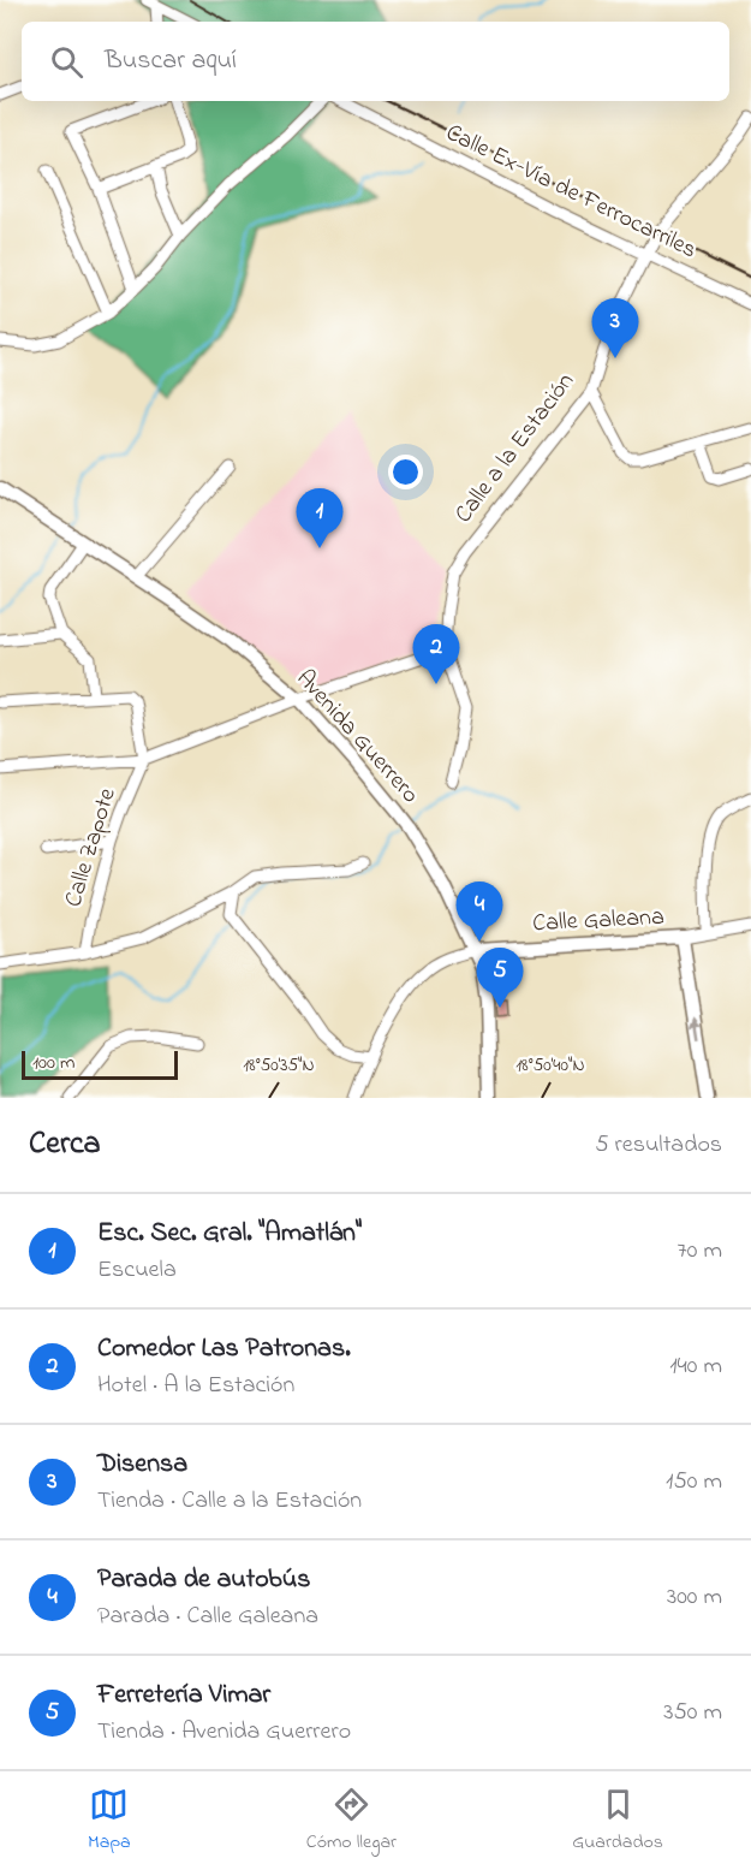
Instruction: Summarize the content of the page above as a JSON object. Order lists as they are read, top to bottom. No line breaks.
{"streets":{"main road":["Avenida Guerrero","Calle Galeana"],"street":["Calle Ex-Vía de Ferrocarriles","Calle a la Estación","Calle Zapote"]},"crossings":[["Calle Ex-Vía de Ferrocarriles","Calle a la Estación"],["Avenida Guerrero","Calle Galeana"]],"scale_bar":"100 m","page":{"search":"Buscar aquí","pins":["3","1","2","4","5"],"scale":"100 m","heading":["Cerca","5 resultados"],"list":[{"mark":"1","name":"Esc. Sec. Gral. \"Amatlán\"","note":"Escuela","value":"70 m"},{"mark":"2","name":"Comedor Las Patronas.","note":"Hotel · A la Estación","value":"140 m"},{"mark":"3","name":"Disensa","note":"Tienda · Calle a la Estación","value":"150 m"},{"mark":"4","name":"Parada de autobús","note":"Parada · Calle Galeana","value":"300 m"},{"mark":"5","name":"Ferretería Vimar","note":"Tienda · Avenida Guerrero","value":"350 m"}],"nav":["Mapa","Cómo llegar","Guardados"]},"coordinates":["18°50'35\"N","18°50'40\"N"]}
